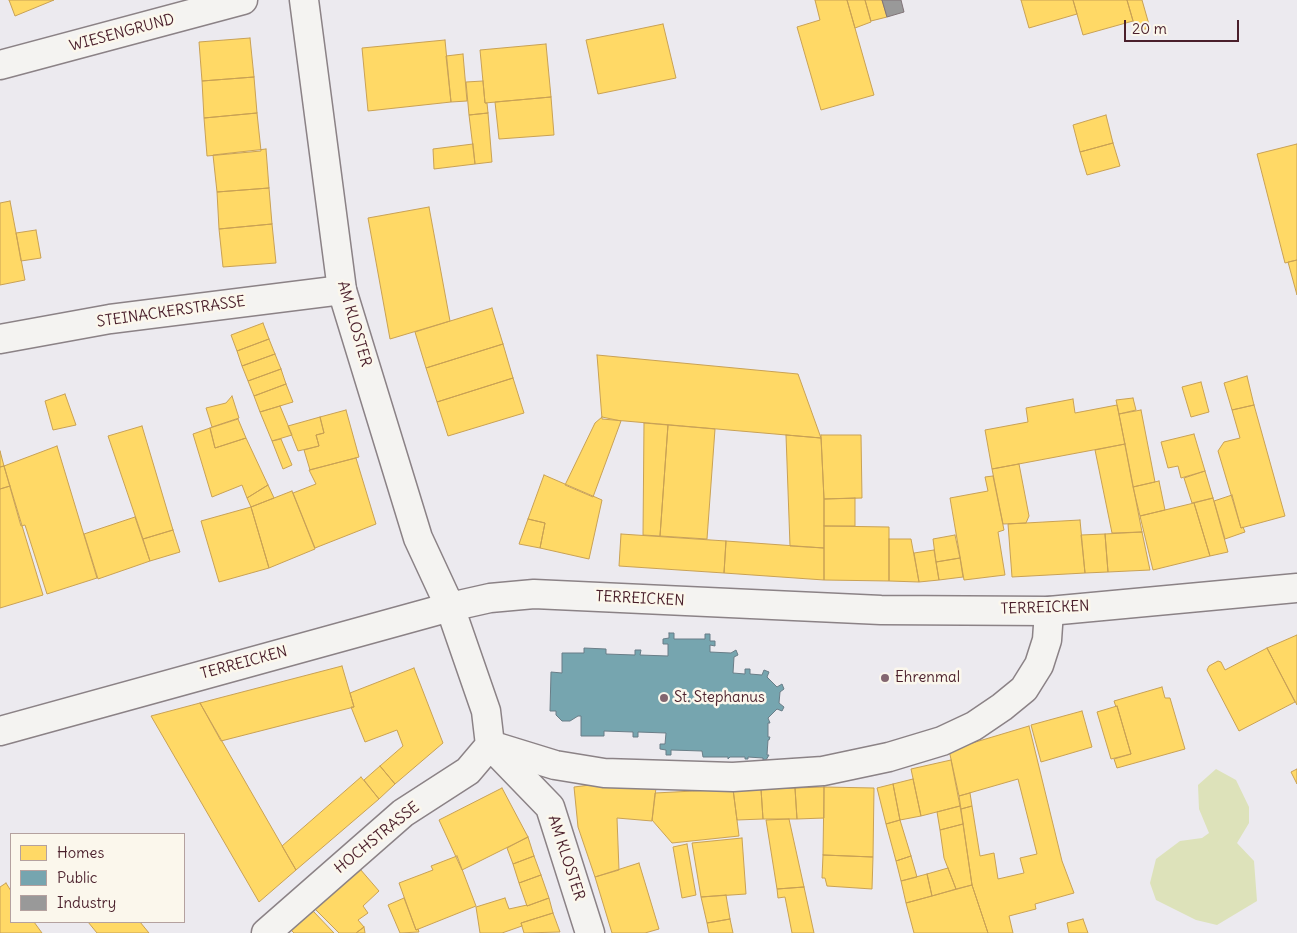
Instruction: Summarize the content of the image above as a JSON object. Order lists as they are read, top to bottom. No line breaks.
{"streets":{"street":["WIESENGRUND","STEINACKERSTRASSE","AM KLOSTER","TERREICKEN","HOCHSTRASSE"]},"crossings":[["STEINACKERSTRASSE","AM KLOSTER"],["AM KLOSTER","TERREICKEN"],["AM KLOSTER","HOCHSTRASSE"]],"places":["Ehrenmal","St. Stephanus"],"legend":["Homes","Public","Industry"],"scale_bar":"20 m"}
